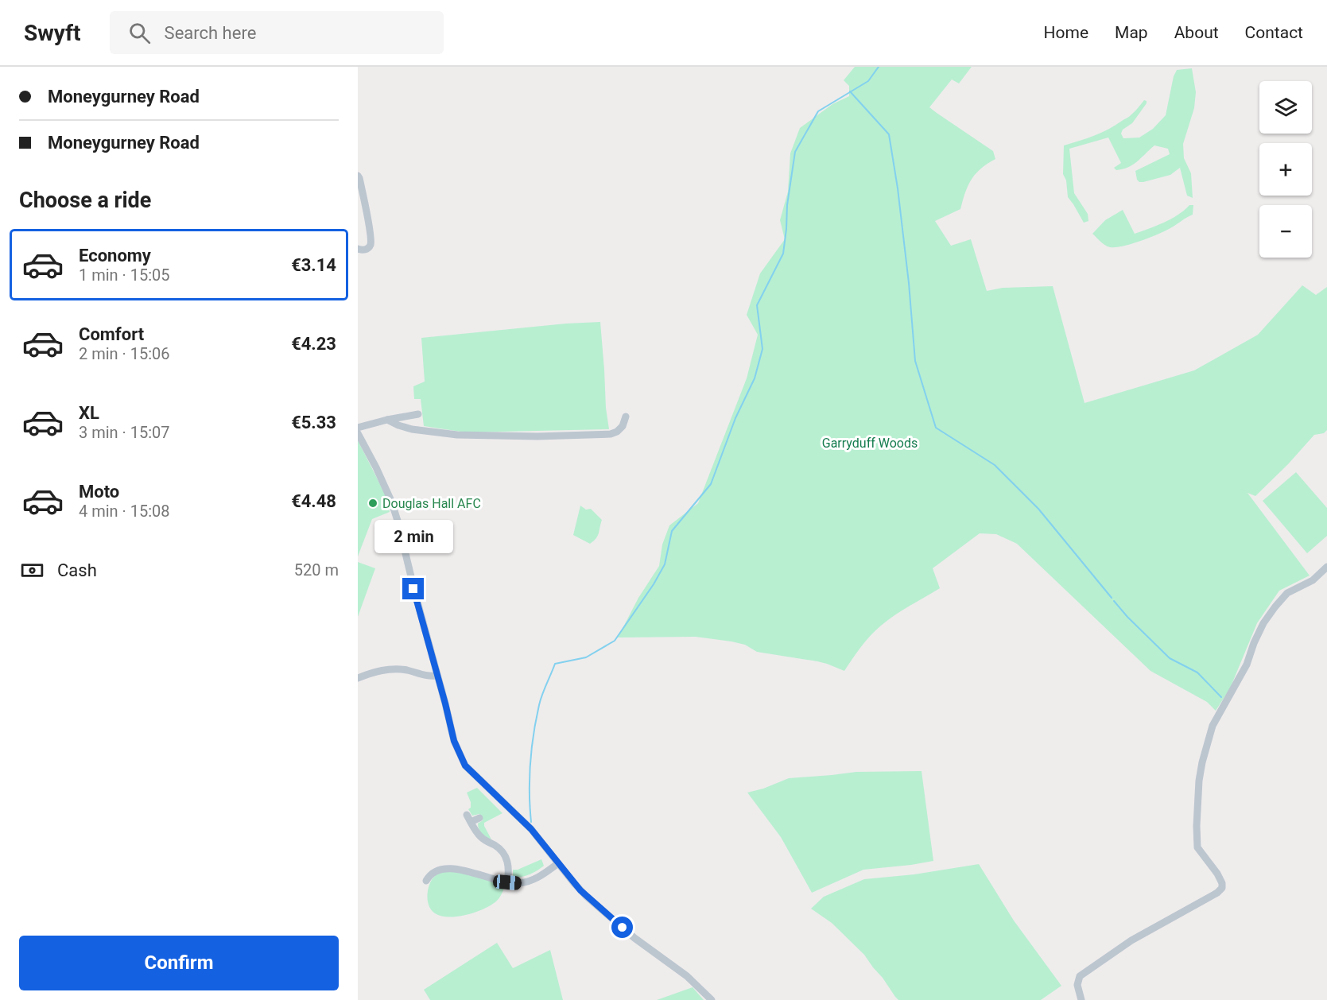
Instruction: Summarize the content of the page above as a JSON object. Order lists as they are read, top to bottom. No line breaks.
{"parks":["Garryduff Woods"],"places":["Douglas Hall AFC"],"page":{"header":"Swyft","search":"Search here","nav":["Home","Map","About","Contact"],"banner":["Moneygurney Road","Moneygurney Road"],"map_buttons":["+","−"],"heading":"Choose a ride","list":[{"name":"Economy","note":"1 min · 15:05","value":"€3.14"},{"name":"Comfort","note":"2 min · 15:06","value":"€4.23"},{"name":"XL","note":"3 min · 15:07","value":"€5.33"},{"name":"Moto","note":"4 min · 15:08","value":"€4.48"}],"bubble":"2 min","pay":["Cash","520 m"],"buttons":"Confirm"}}
